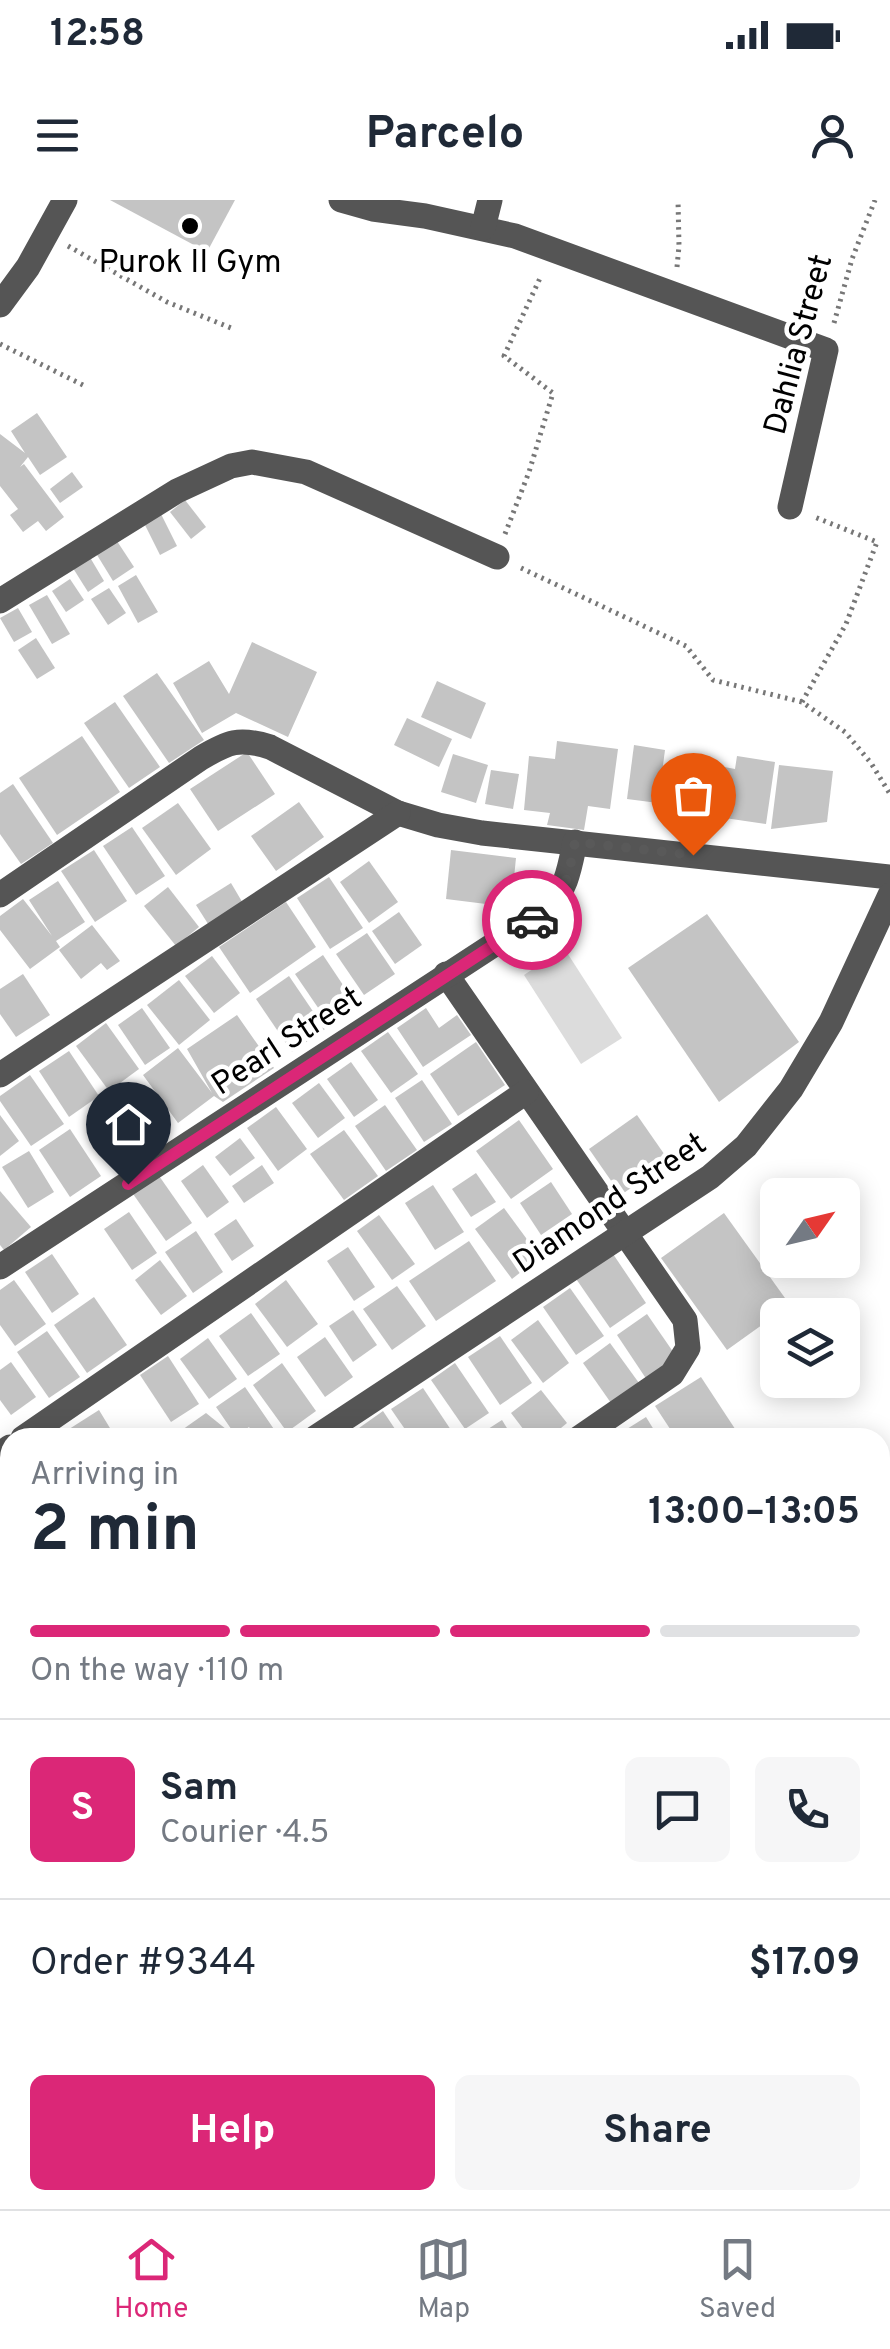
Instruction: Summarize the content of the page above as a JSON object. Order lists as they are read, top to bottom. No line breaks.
{"streets":{"street":["Dahlia Street","Pearl Street","Diamond Street"]},"places":["Purok II Gym"],"north":"top right","page":{"status":"12:58","header":"Parcelo","heading":["2 min","Arriving in","13:00–13:05"],"panel":["Sam","Courier · 4.5","Order #9344","$17.09"],"bar":"On the way · 110 m","round":"S","buttons":["Help","Share"],"tabs":["Home","Map","Saved"]}}
